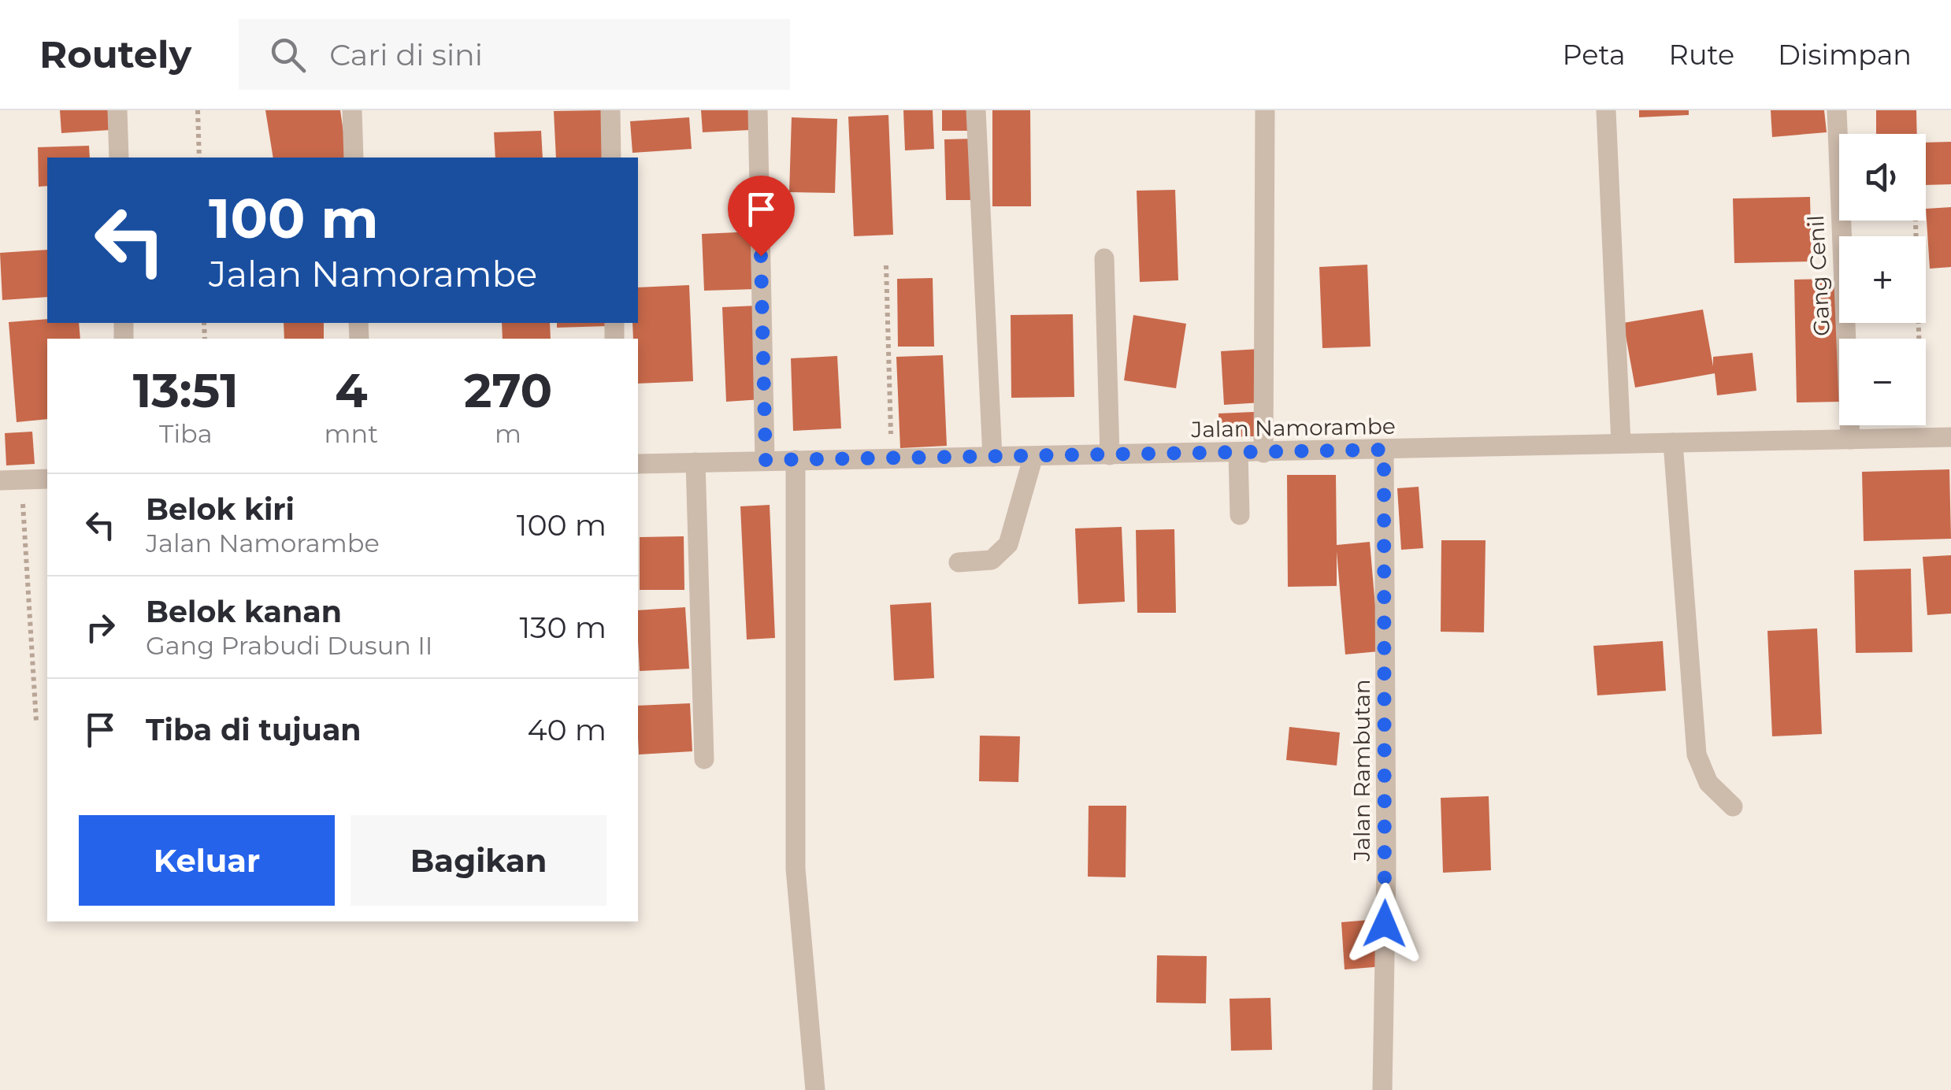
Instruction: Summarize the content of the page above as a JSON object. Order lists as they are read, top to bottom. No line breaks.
{"streets":{"street":["Gang Cenil","Jalan Namorambe","Jalan Rambutan"]},"crossings":[["Gang Cenil","Jalan Namorambe"],["Jalan Namorambe","Jalan Rambutan"]],"page":{"header":"Routely","search":"Cari di sini","nav":["Peta","Rute","Disimpan"],"map_buttons":["+","−"],"turn":["100 m","Jalan Namorambe"],"eta":["13:51","Tiba","4","mnt","270","m"],"list":[{"name":"Belok kiri","note":"Jalan Namorambe","value":"100 m"},{"name":"Belok kanan","note":"Gang Prabudi Dusun II","value":"130 m"},{"name":"Tiba di tujuan","value":"40 m"}],"buttons":["Keluar","Bagikan"]}}
